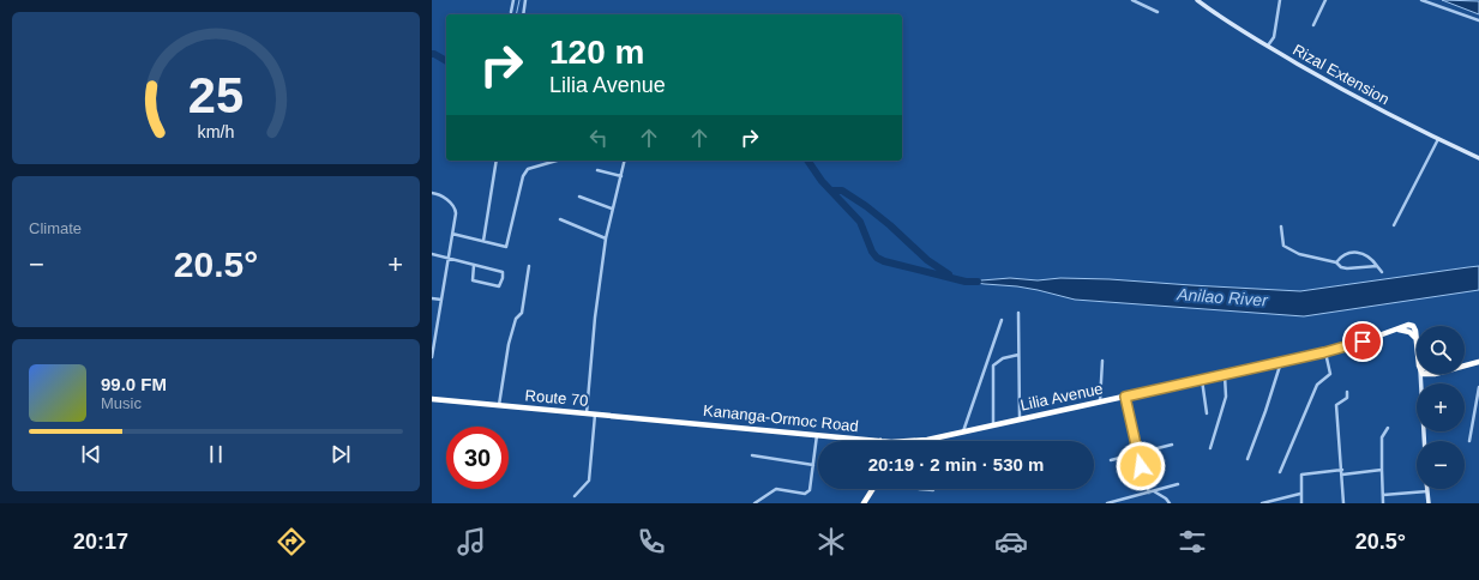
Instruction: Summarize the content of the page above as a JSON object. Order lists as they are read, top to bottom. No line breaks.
{"streets":{"highway":["Lilia Avenue","Route 70","Kananga-Ormoc Road"],"street":["Rizal Extension"]},"crossings":[["Route 70","Kananga-Ormoc Road"]],"water":["Anilao River"],"page":{"turn":["120 m","Lilia Avenue"],"tile":"Climate","heat":["−","20.5°","+"],"map_buttons":["+","−"],"song":["99.0 FM","Music"],"limit":"30","trip":"20:19 · 2 min · 530 m","tabs":["20:17","20.5°"],"gauge":["25","km/h"]}}
